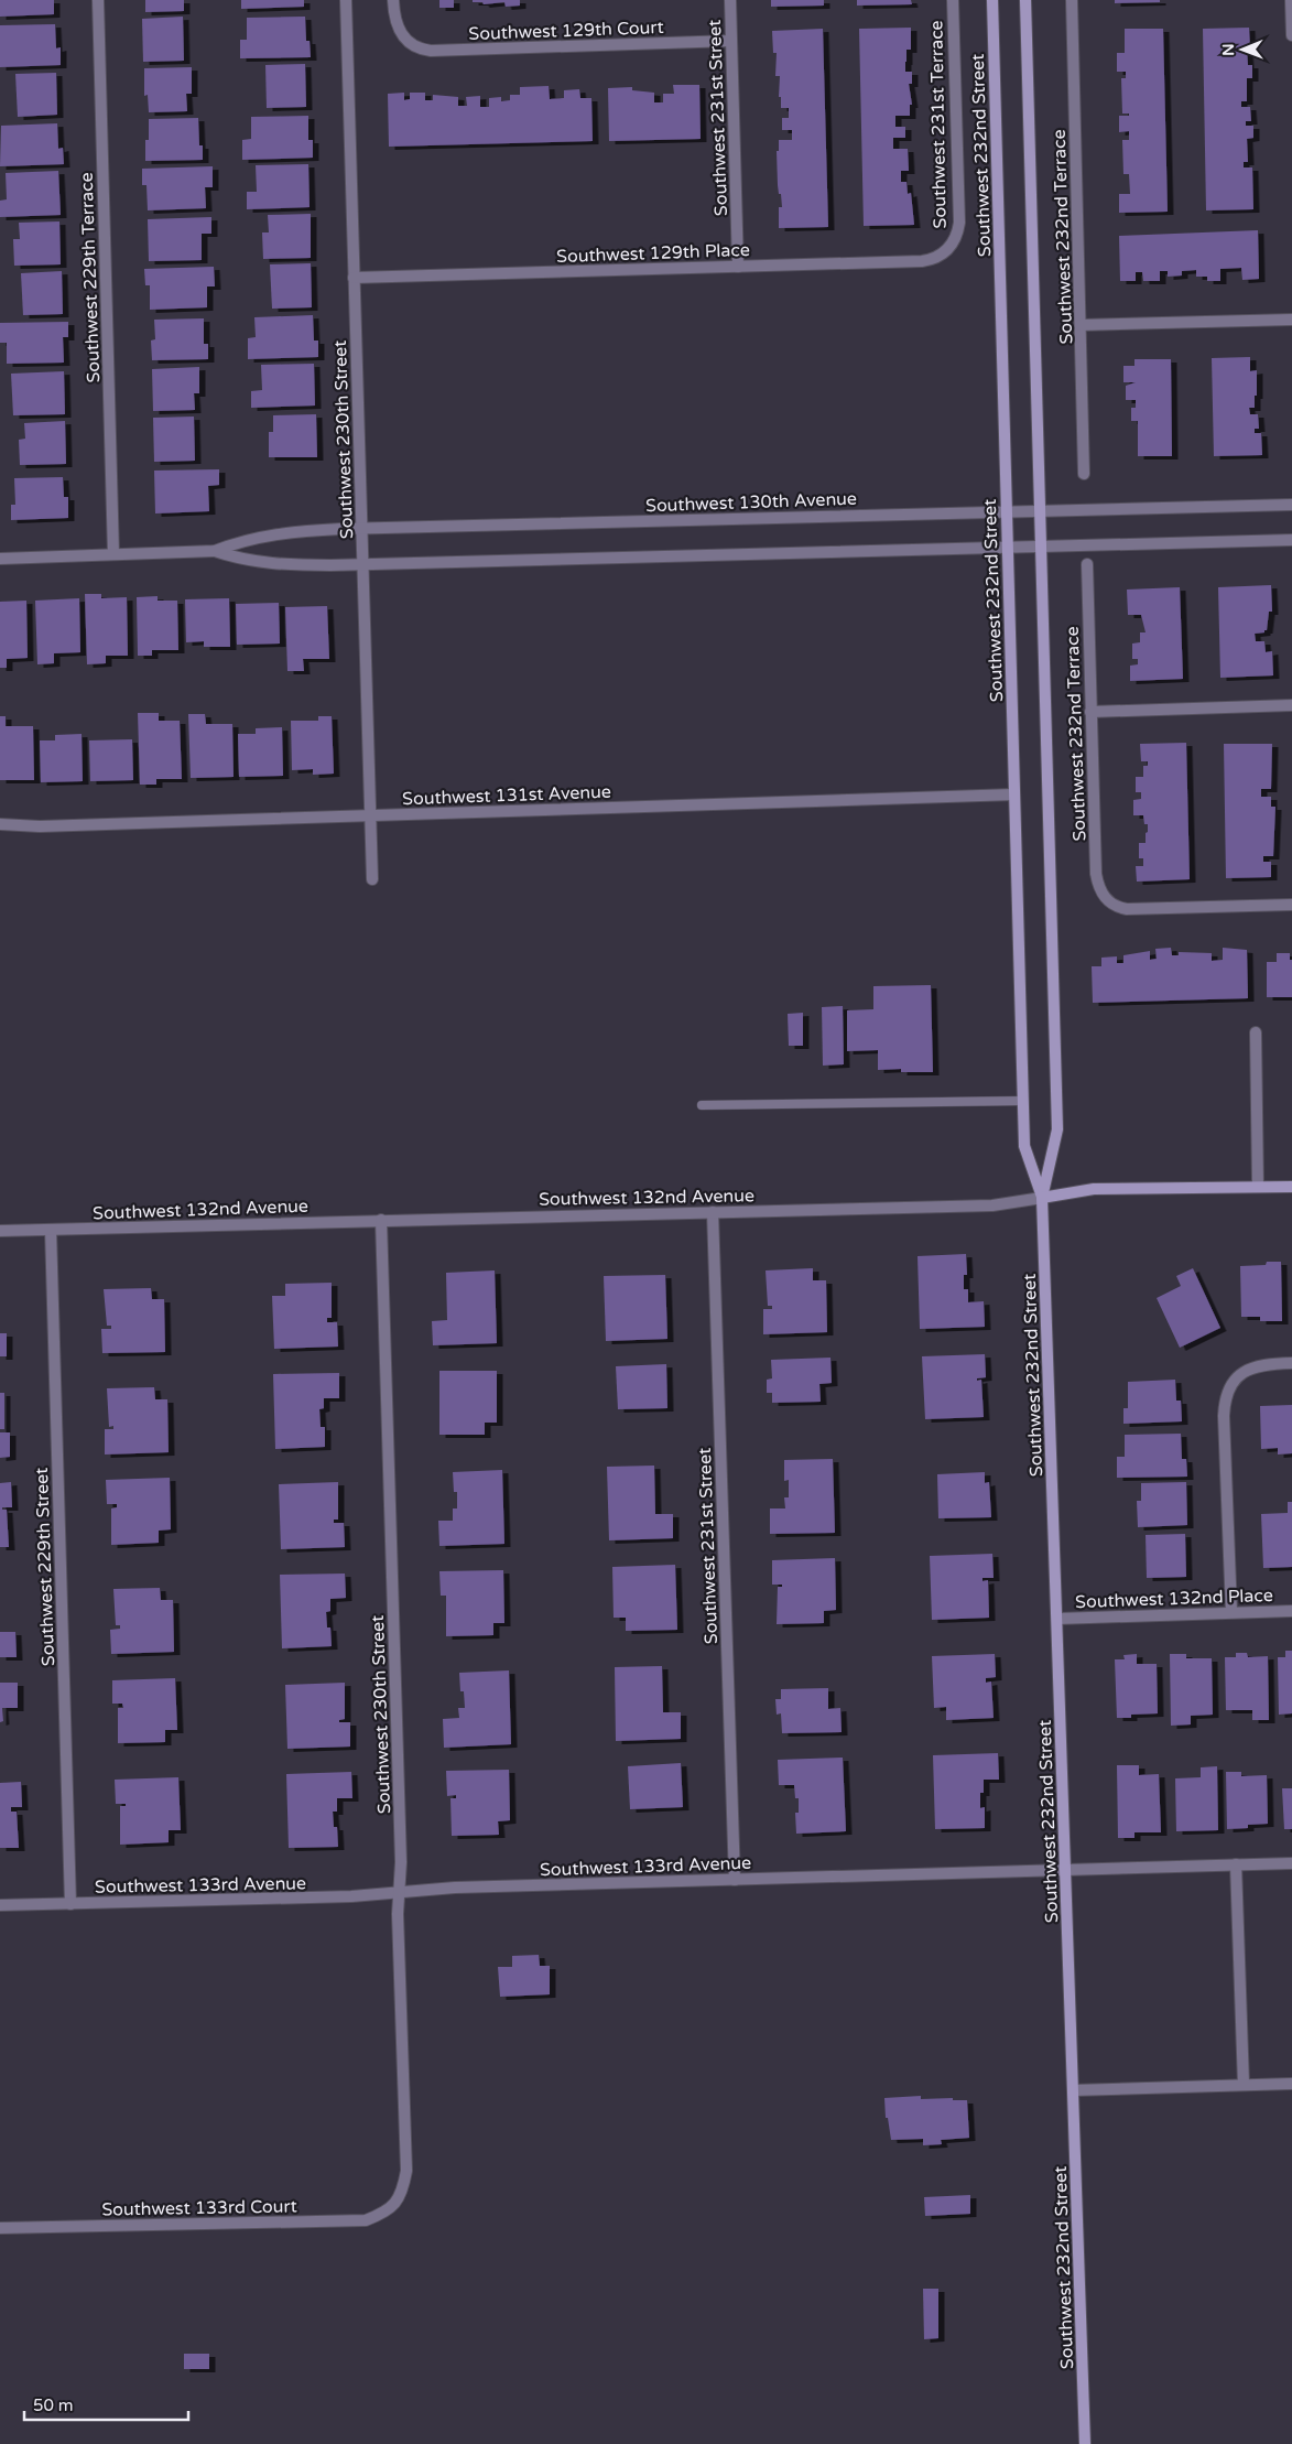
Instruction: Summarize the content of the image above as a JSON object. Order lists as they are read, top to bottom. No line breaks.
{"streets":{"street":["Southwest 129th Court","Southwest 231st Street","Southwest 231st Terrace","Southwest 232nd Street","Southwest 232nd Terrace","Southwest 129th Place","Southwest 229th Terrace","Southwest 230th Street","Southwest 130th Avenue","Southwest 131st Avenue","Southwest 132nd Avenue","Southwest 229th Street","Southwest 132nd Place","Southwest 133rd Avenue","Southwest 133rd Court"]},"crossings":[["Southwest 129th Court","Southwest 231st Street"],["Southwest 231st Street","Southwest 129th Place"],["Southwest 231st Street","Southwest 132nd Avenue"],["Southwest 231st Street","Southwest 133rd Avenue"],["Southwest 231st Terrace","Southwest 129th Place"],["Southwest 232nd Street","Southwest 130th Avenue"],["Southwest 232nd Street","Southwest 131st Avenue"],["Southwest 232nd Street","Southwest 132nd Avenue"],["Southwest 232nd Street","Southwest 132nd Place"],["Southwest 232nd Street","Southwest 133rd Avenue"],["Southwest 129th Place","Southwest 230th Street"],["Southwest 229th Terrace","Southwest 130th Avenue"],["Southwest 230th Street","Southwest 130th Avenue"],["Southwest 230th Street","Southwest 131st Avenue"],["Southwest 230th Street","Southwest 132nd Avenue"],["Southwest 230th Street","Southwest 133rd Avenue"],["Southwest 230th Street","Southwest 133rd Court"],["Southwest 132nd Avenue","Southwest 229th Street"],["Southwest 229th Street","Southwest 133rd Avenue"]],"scale_bar":"50 m","north":"left"}
